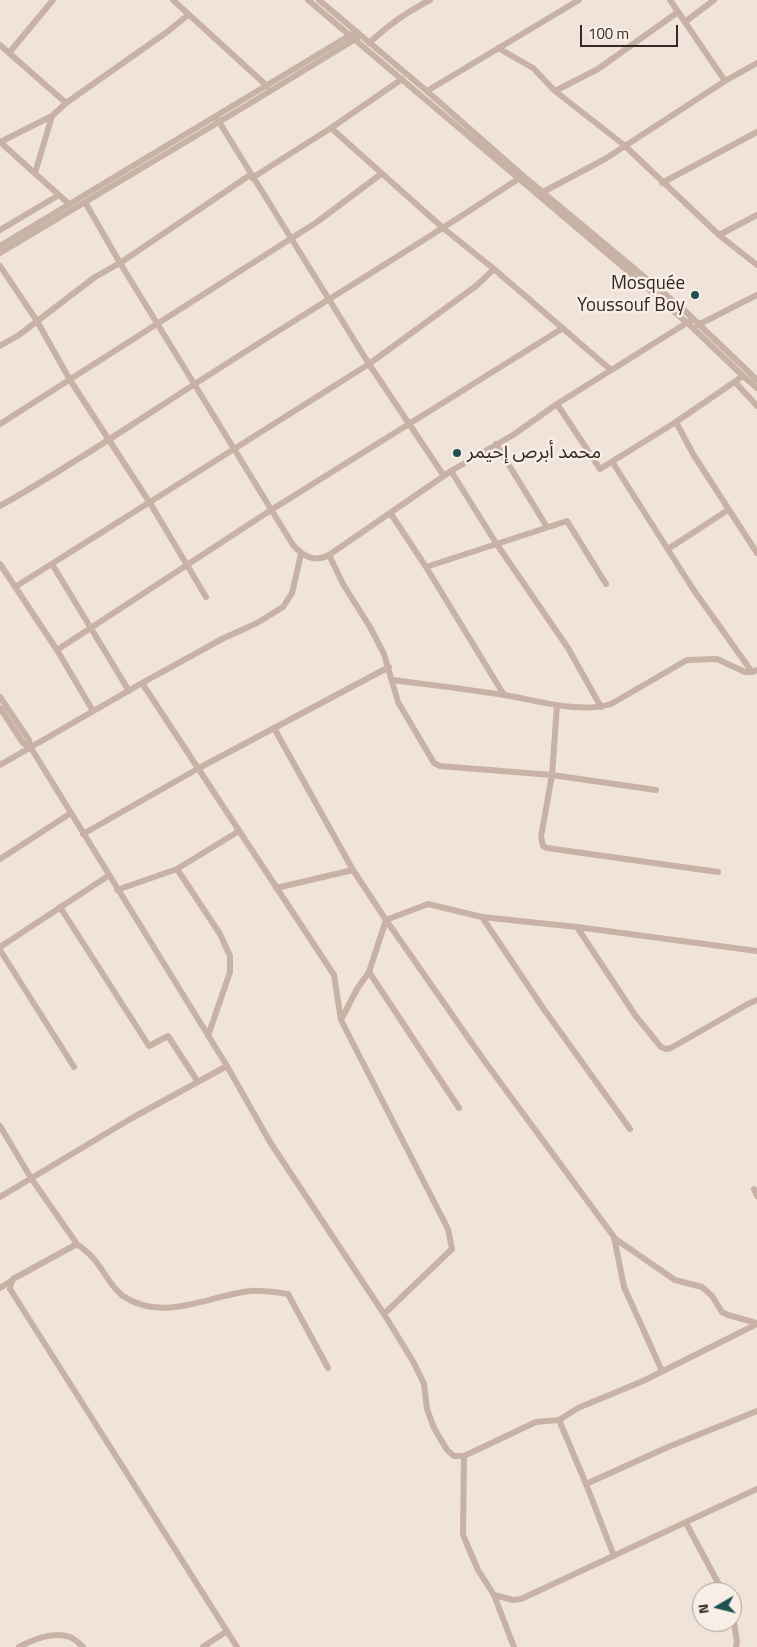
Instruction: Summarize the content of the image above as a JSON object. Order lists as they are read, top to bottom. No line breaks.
{"places":["Mosquée Youssouf Boy","محمد أبرص إحيمر"],"scale_bar":"100 m","north":"left"}
